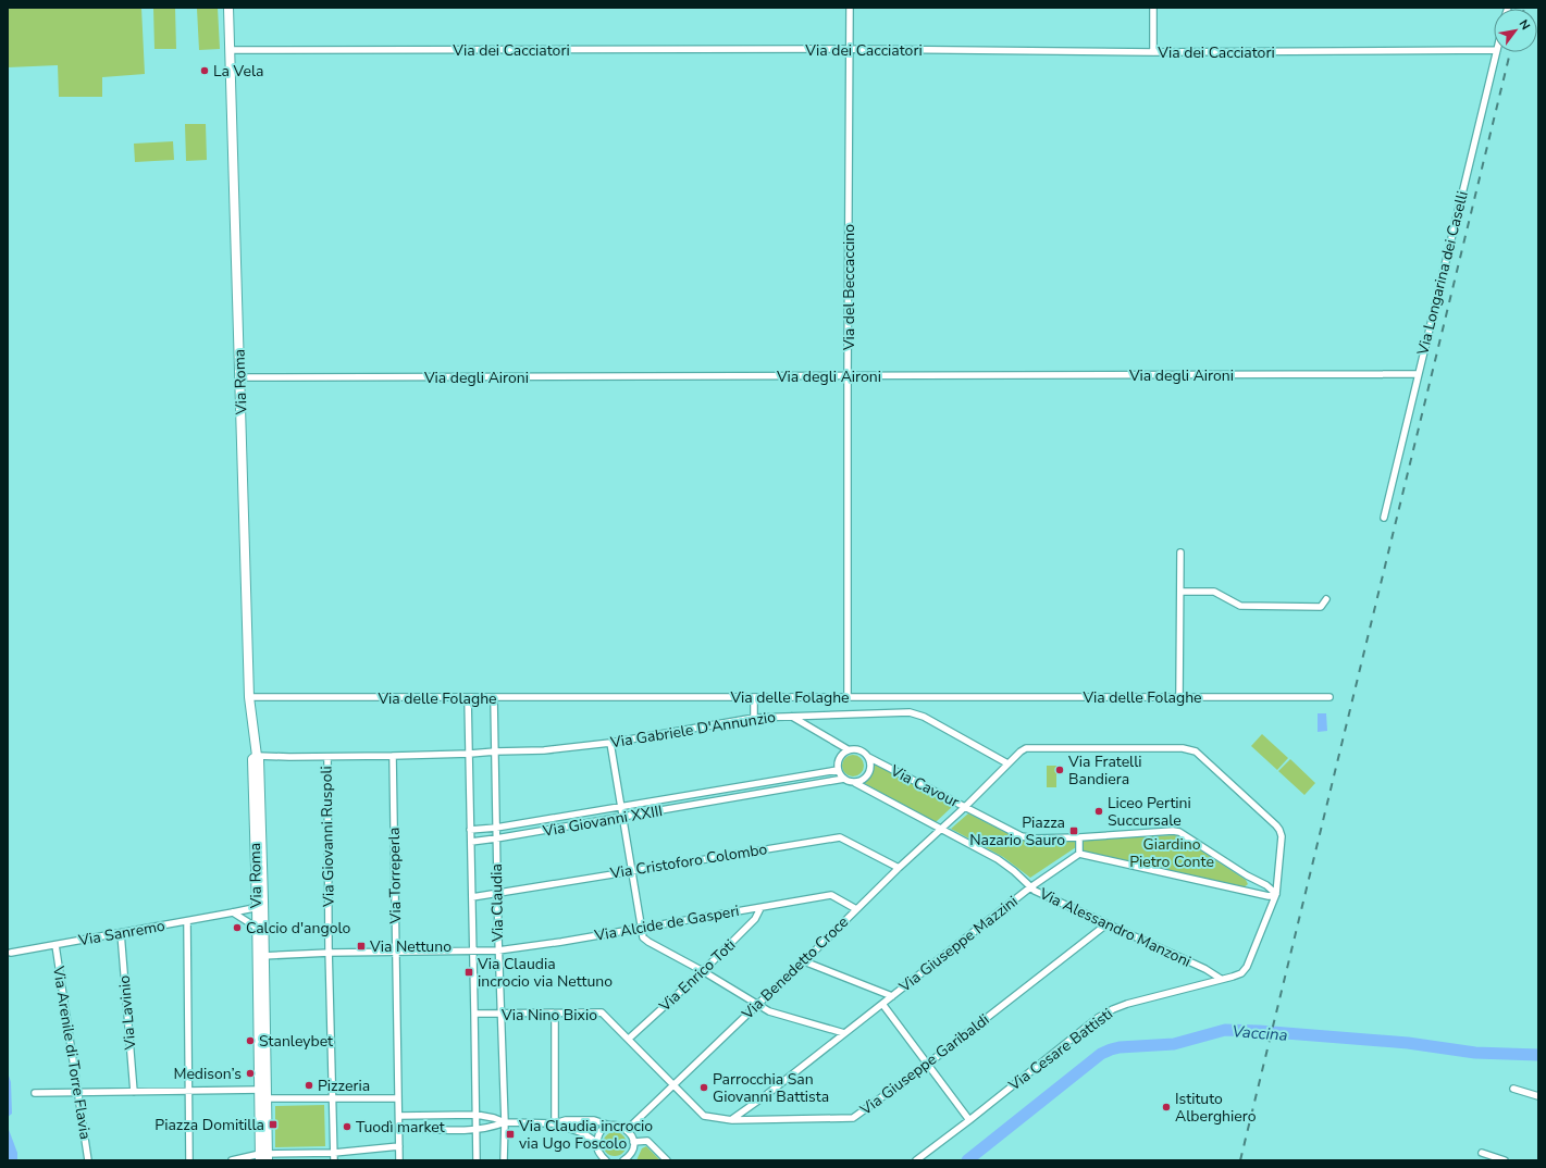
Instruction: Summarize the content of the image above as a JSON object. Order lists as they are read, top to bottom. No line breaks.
{"streets":{"street":["Via dei Cacciatori","Via Longarina dei Caselli","Via del Beccaccino","Via degli Aironi","Via Roma","Via delle Folaghe","Via Gabriele D'Annunzio","Via Cavour","Via Giovanni XXIII","Via Giovanni Ruspoli","Via Cristoforo Colombo","Via Torreperla","Via Claudia","Via Alcide de Gasperi","Via Alessandro Manzoni","Via Sanremo","Via Giuseppe Mazzini","Via Benedetto Croce","Via Enrico Toti","Via Lavinio","Via Nino Bixio","Via Cesare Battisti","Via Arenile di Torre Flavia","Via Giuseppe Garibaldi"]},"crossings":[["Via dei Cacciatori","Via del Beccaccino"],["Via dei Cacciatori","Via Roma"],["Via Longarina dei Caselli","Via degli Aironi"],["Via del Beccaccino","Via degli Aironi"],["Via del Beccaccino","Via delle Folaghe"],["Via degli Aironi","Via Roma"],["Via Roma","Via delle Folaghe"],["Via Roma","Via Gabriele D'Annunzio"],["Via Roma","Via Sanremo"],["Via delle Folaghe","Via Claudia"],["Via Gabriele D'Annunzio","Via Giovanni Ruspoli"],["Via Gabriele D'Annunzio","Via Torreperla"],["Via Gabriele D'Annunzio","Via Claudia"],["Via Cavour","Via Giovanni XXIII"],["Via Cavour","Via Alessandro Manzoni"],["Via Cavour","Via Benedetto Croce"],["Via Cavour","Via Cesare Battisti"],["Via Giovanni XXIII","Via Claudia"],["Via Giovanni XXIII","Via Alessandro Manzoni"],["Via Cristoforo Colombo","Via Claudia"],["Via Cristoforo Colombo","Via Benedetto Croce"],["Via Claudia","Via Alcide de Gasperi"],["Via Claudia","Via Nino Bixio"],["Via Alcide de Gasperi","Via Benedetto Croce"],["Via Alcide de Gasperi","Via Enrico Toti"],["Via Alessandro Manzoni","Via Giuseppe Mazzini"],["Via Alessandro Manzoni","Via Benedetto Croce"],["Via Alessandro Manzoni","Via Cesare Battisti"],["Via Alessandro Manzoni","Via Giuseppe Garibaldi"],["Via Sanremo","Via Lavinio"],["Via Sanremo","Via Arenile di Torre Flavia"],["Via Giuseppe Mazzini","Via Giuseppe Garibaldi"],["Via Benedetto Croce","Via Nino Bixio"],["Via Benedetto Croce","Via Giuseppe Garibaldi"],["Via Enrico Toti","Via Nino Bixio"],["Via Nino Bixio","Via Giuseppe Garibaldi"]],"water":["Vaccina"],"parks":["Giardino Pietro Conte"],"places":{"other":["La Vela","Via Fratelli Bandiera","Liceo Pertini Succursale","Calcio d'angolo","Stanleybet","Medison’s","Pizzeria","Parrocchia San Giovanni Battista","Istituto Alberghiero","Tuodì market"],"transit":["Piazza Nazario Sauro","Via Nettuno","Via Claudia incrocio via Nettuno","Piazza Domitilla","Via Claudia incrocio via Ugo Foscolo"]},"north":"top right"}
